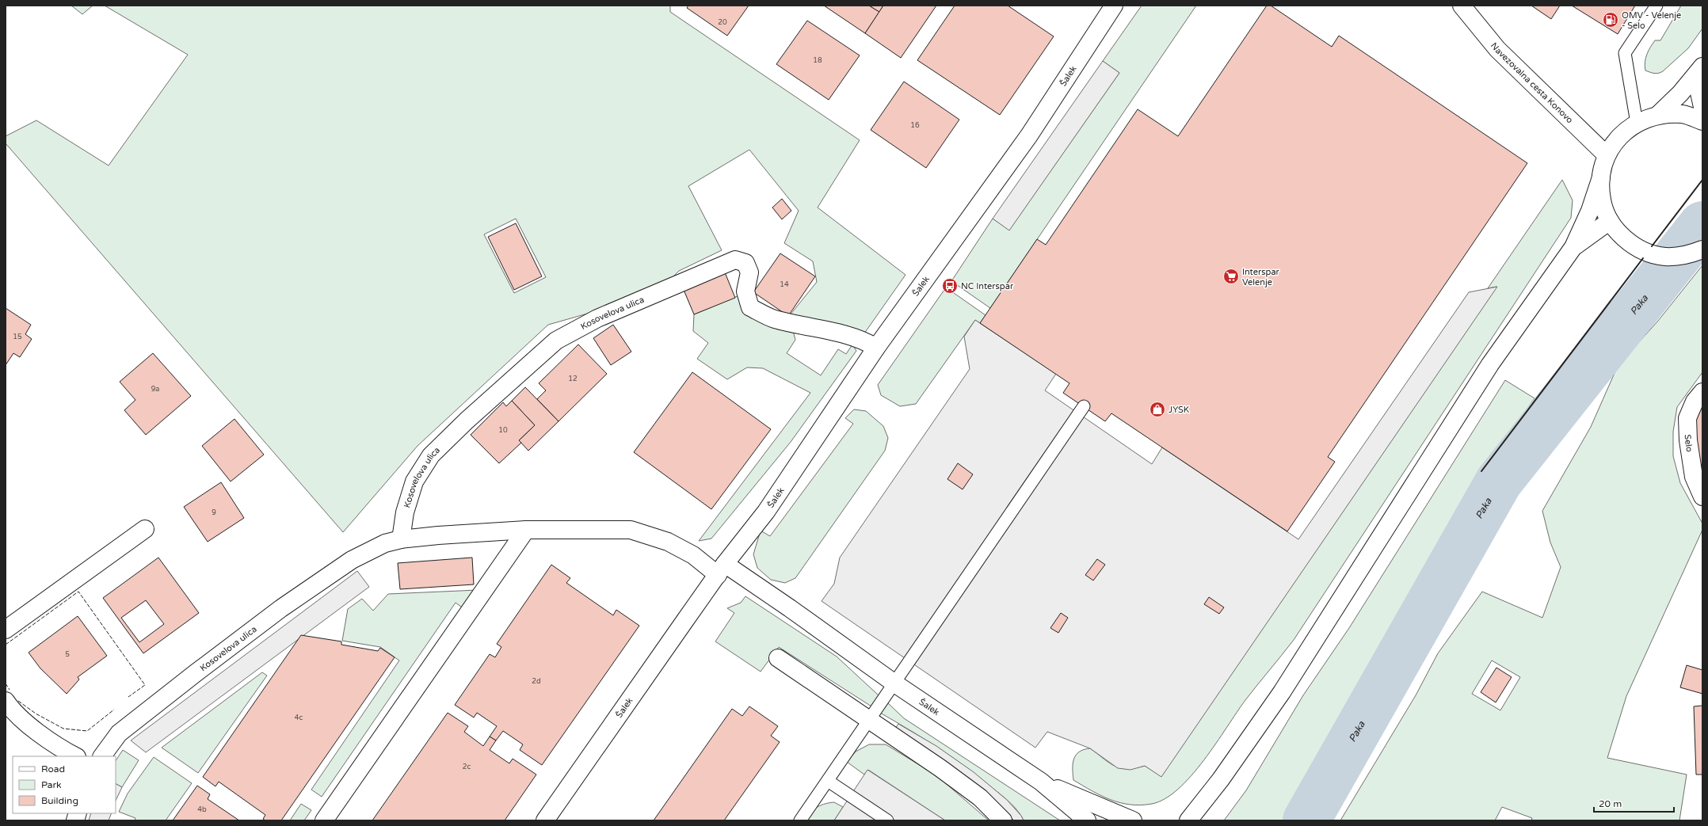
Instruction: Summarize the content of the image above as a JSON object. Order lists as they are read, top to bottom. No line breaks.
{"streets":{"street":["Šalek","Navezovalna cesta Konovo","Kosovelova ulica","Selo"]},"crossings":[["Šalek","Kosovelova ulica"]],"water":["Paka"],"places":{"fuel station":["OMV - Velenje - Selo"],"supermarket":["Interspar Velenje"],"bus stop":["NC Interspar"],"shop":["JYSK"]},"house_numbers":["20","18","16","14","15","12","9a","10","9","5","2d","4c","2c","4b"],"legend":["Road","Park","Building"],"scale_bar":"20 m"}
